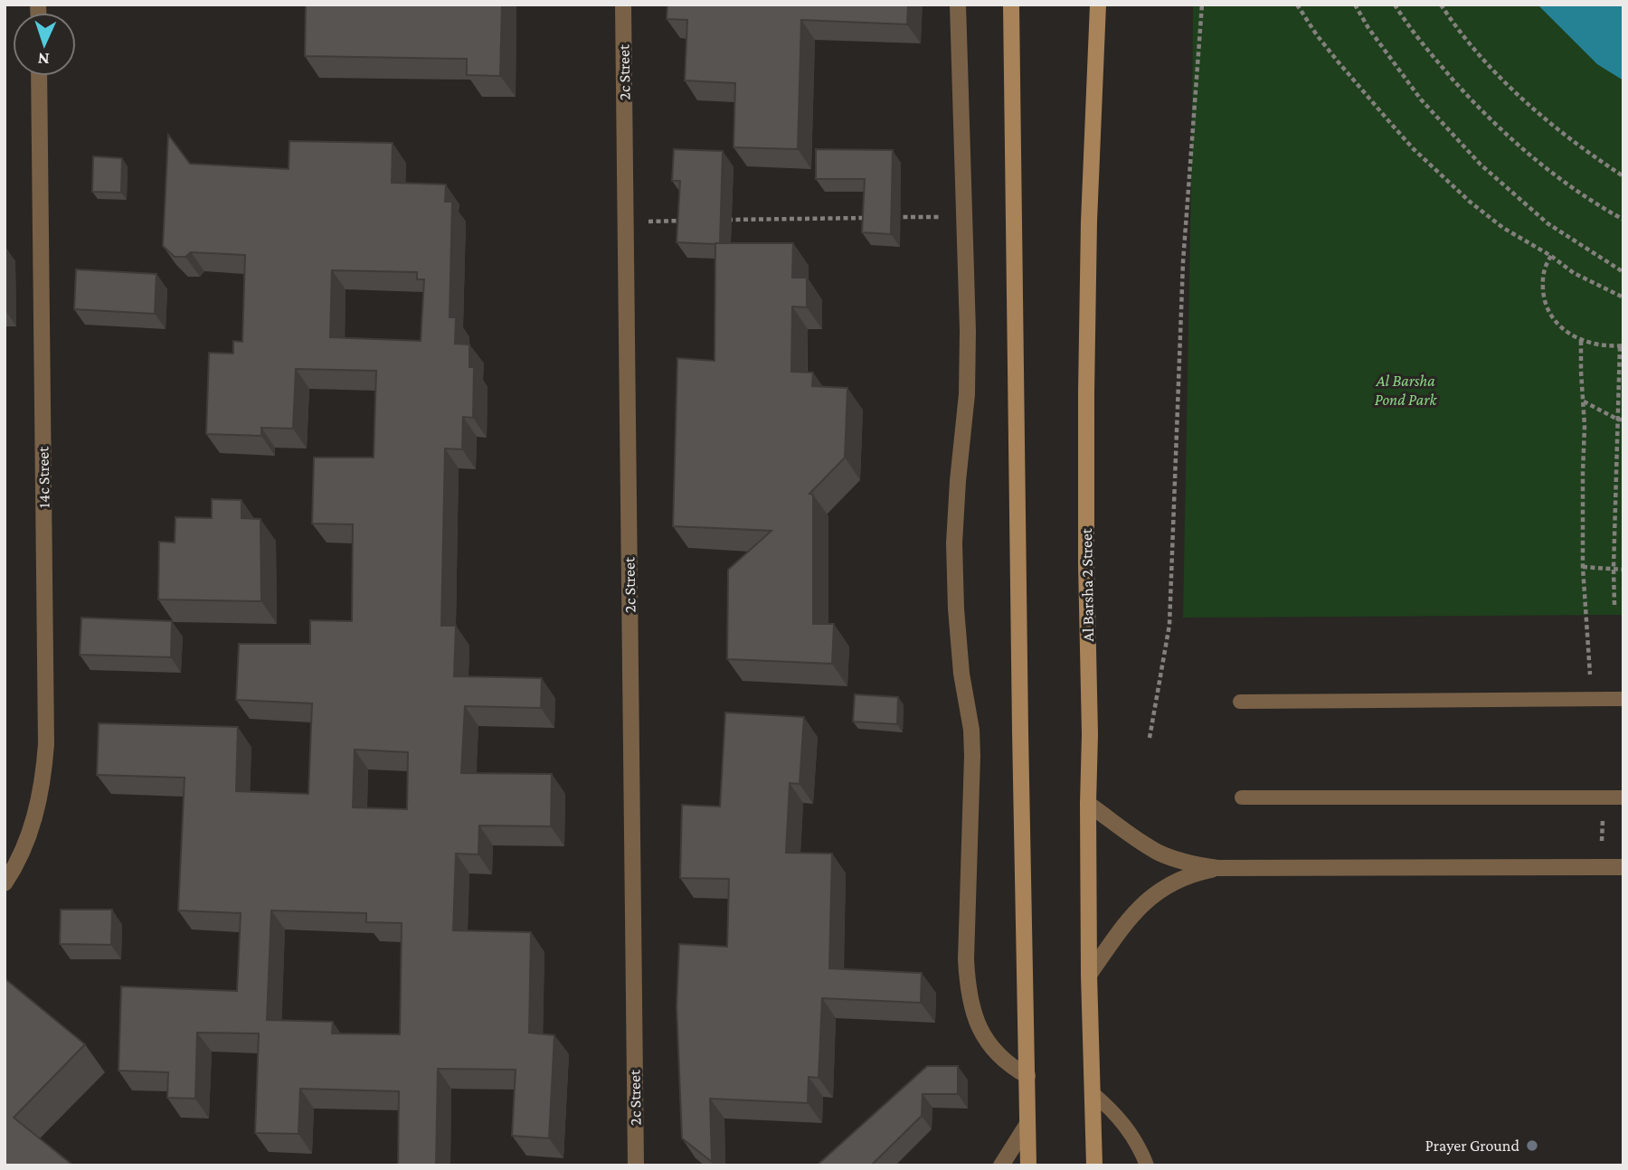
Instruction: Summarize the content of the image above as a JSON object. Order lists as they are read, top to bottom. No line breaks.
{"streets":{"street":["2c Street","14c Street","Al Barsha 2 Street"]},"parks":["Al Barsha Pond Park"],"places":["Prayer Ground"],"north":"bottom"}
